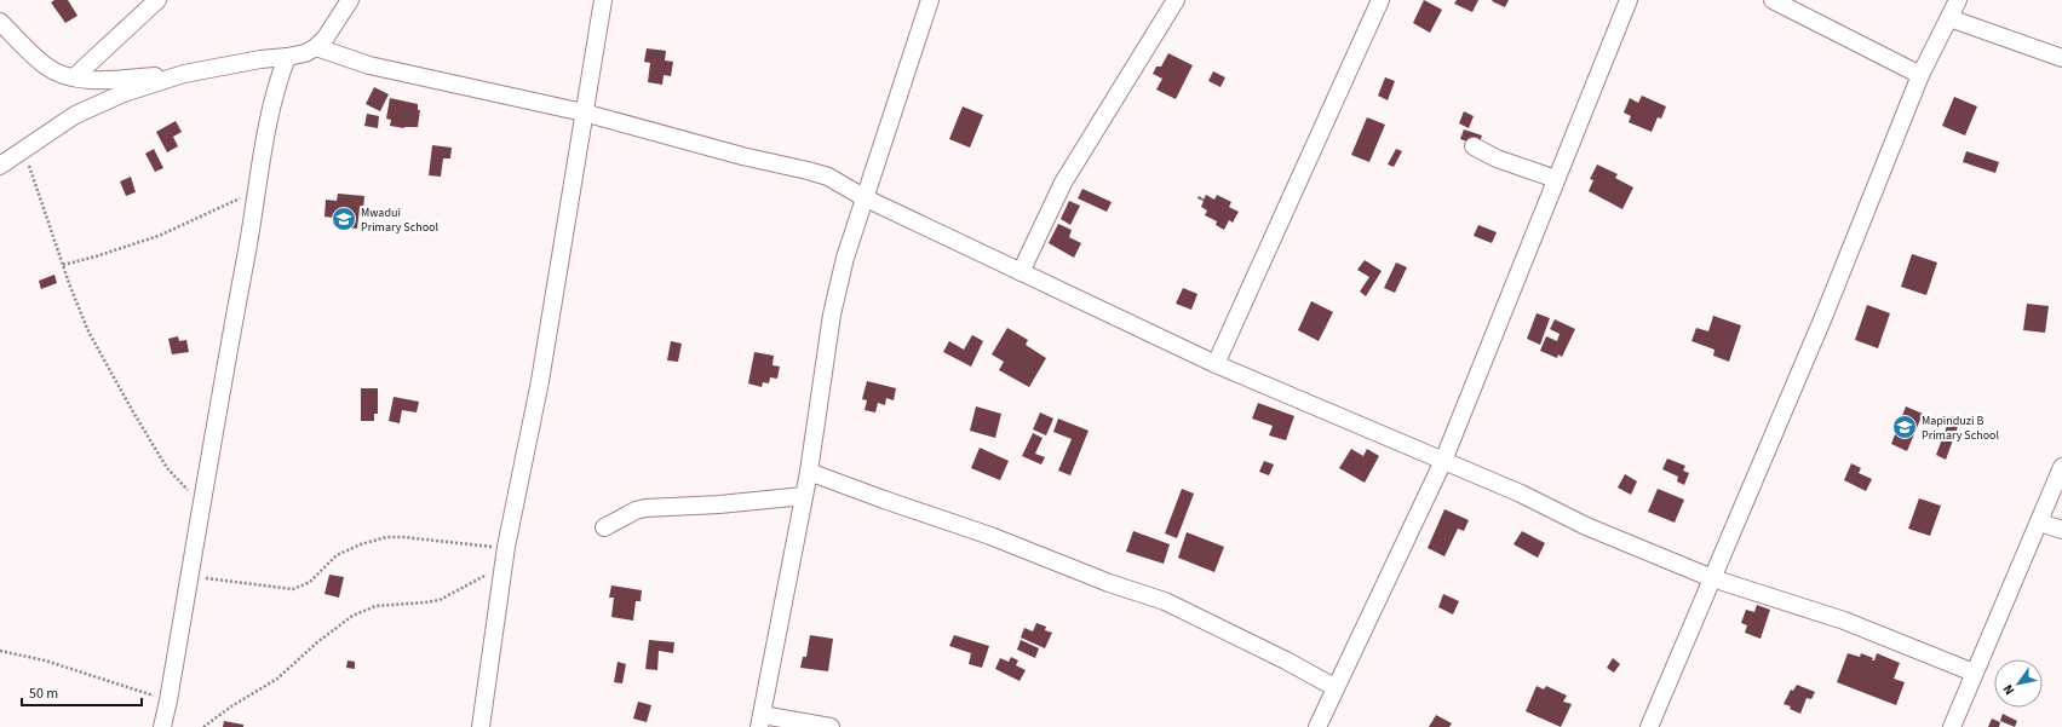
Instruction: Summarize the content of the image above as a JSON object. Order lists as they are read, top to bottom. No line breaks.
{"places":{"school or university":["Mwadui Primary School","Mapinduzi B Primary School"]},"scale_bar":"50 m","north":"bottom left"}
